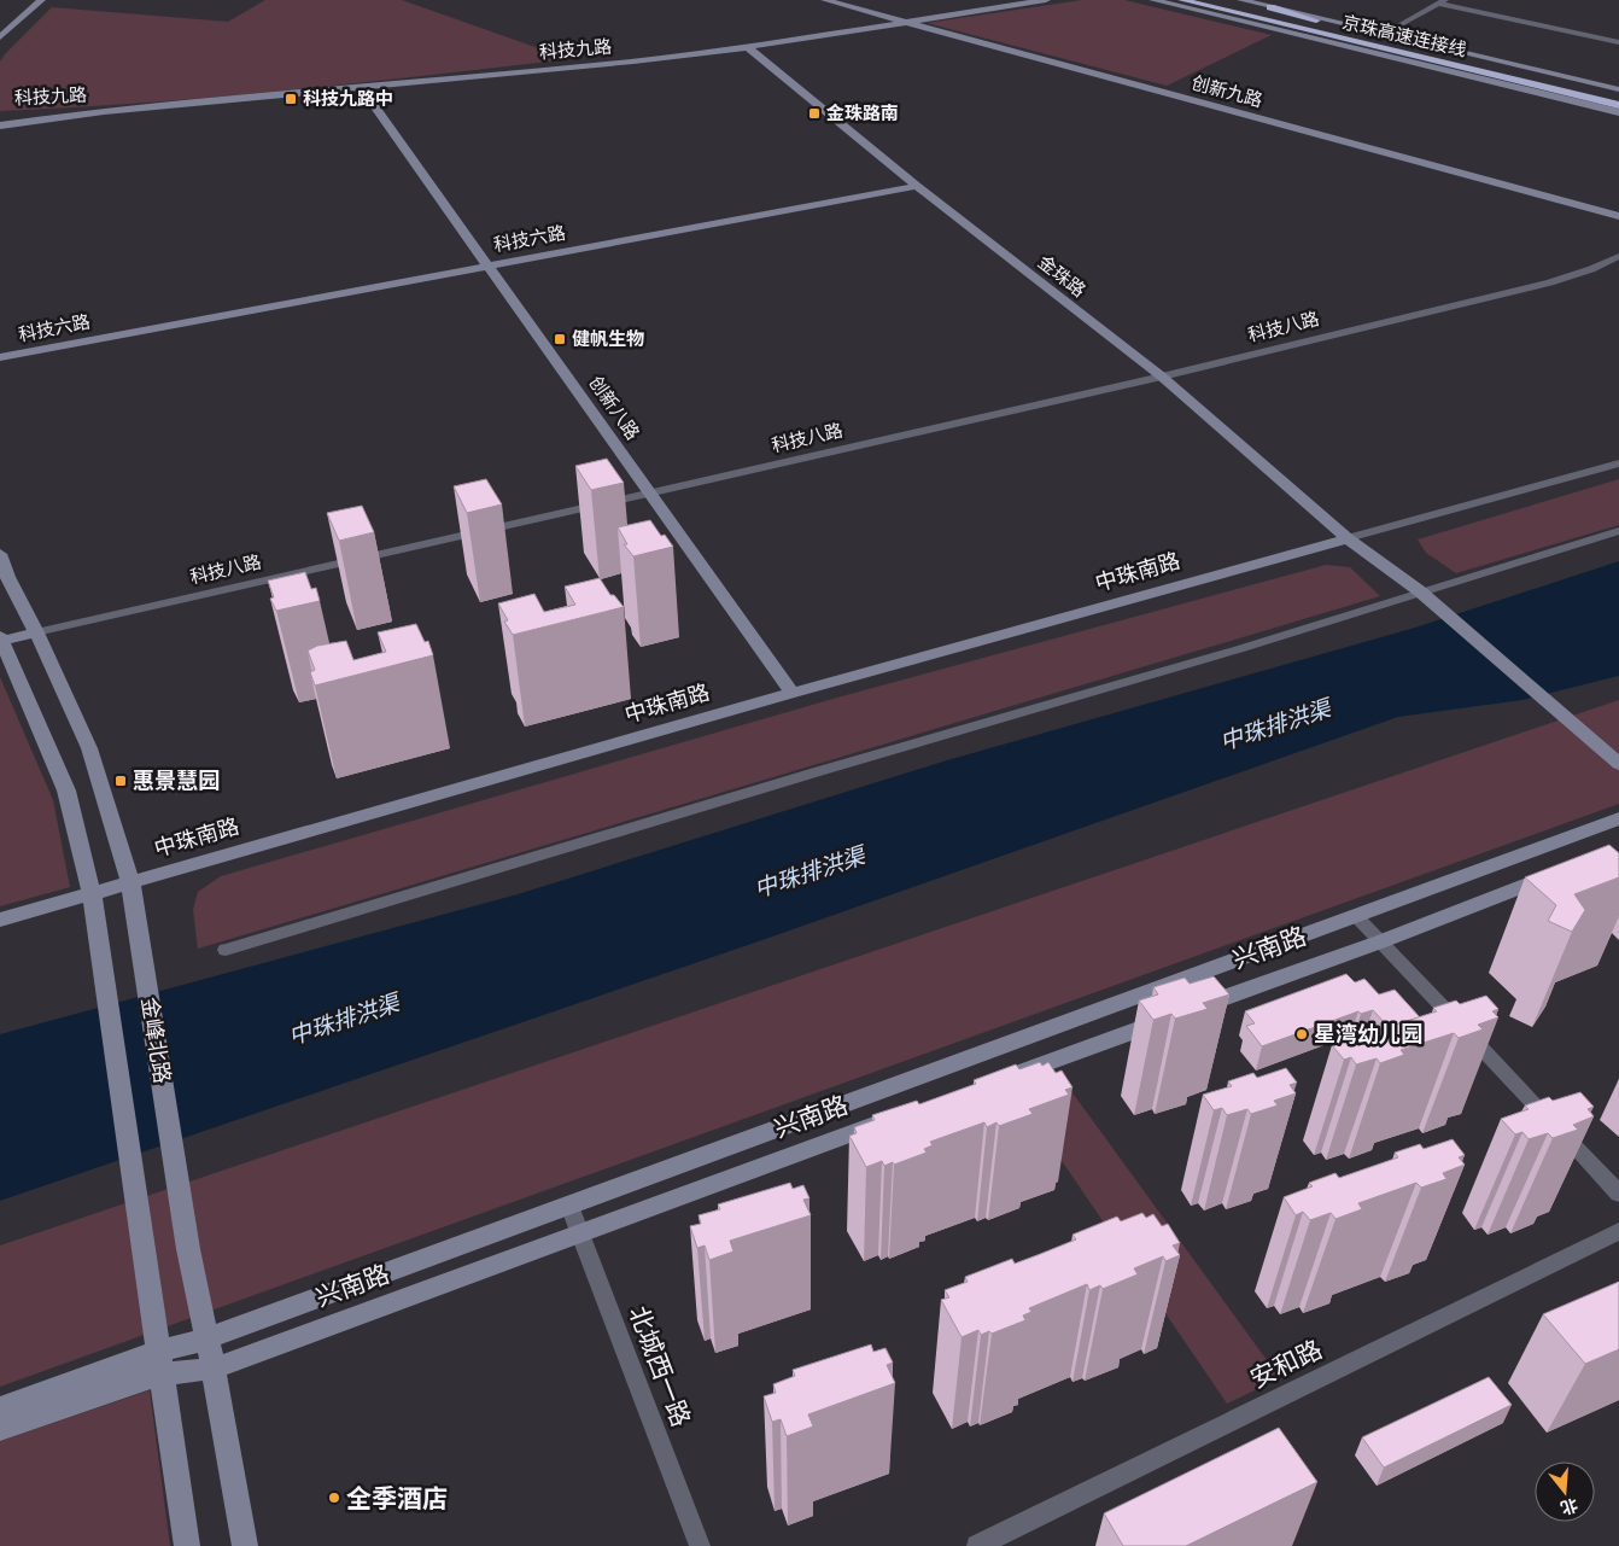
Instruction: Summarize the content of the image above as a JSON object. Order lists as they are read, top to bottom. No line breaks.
{"streets":{"highway":["京珠高速连接线"],"street":["科技九路","创新九路","科技六路","金珠路","科技八路","创新八路","中珠南路","兴南路","金峰北路","安和路","北城西一路"]},"crossings":[["科技九路","创新九路"],["科技九路","金珠路"],["科技九路","创新八路"],["科技六路","金珠路"],["科技六路","创新八路"],["金珠路","科技八路"],["金珠路","中珠南路"],["科技八路","创新八路"],["科技八路","金峰北路"],["创新八路","中珠南路"],["中珠南路","金峰北路"],["兴南路","金峰北路"],["兴南路","北城西一路"]],"water":["中珠排洪渠"],"places":{"transit":["科技九路中","金珠路南","健帆生物","惠景慧园"],"other":["星湾幼儿园","全季酒店"]},"north":"bottom"}
